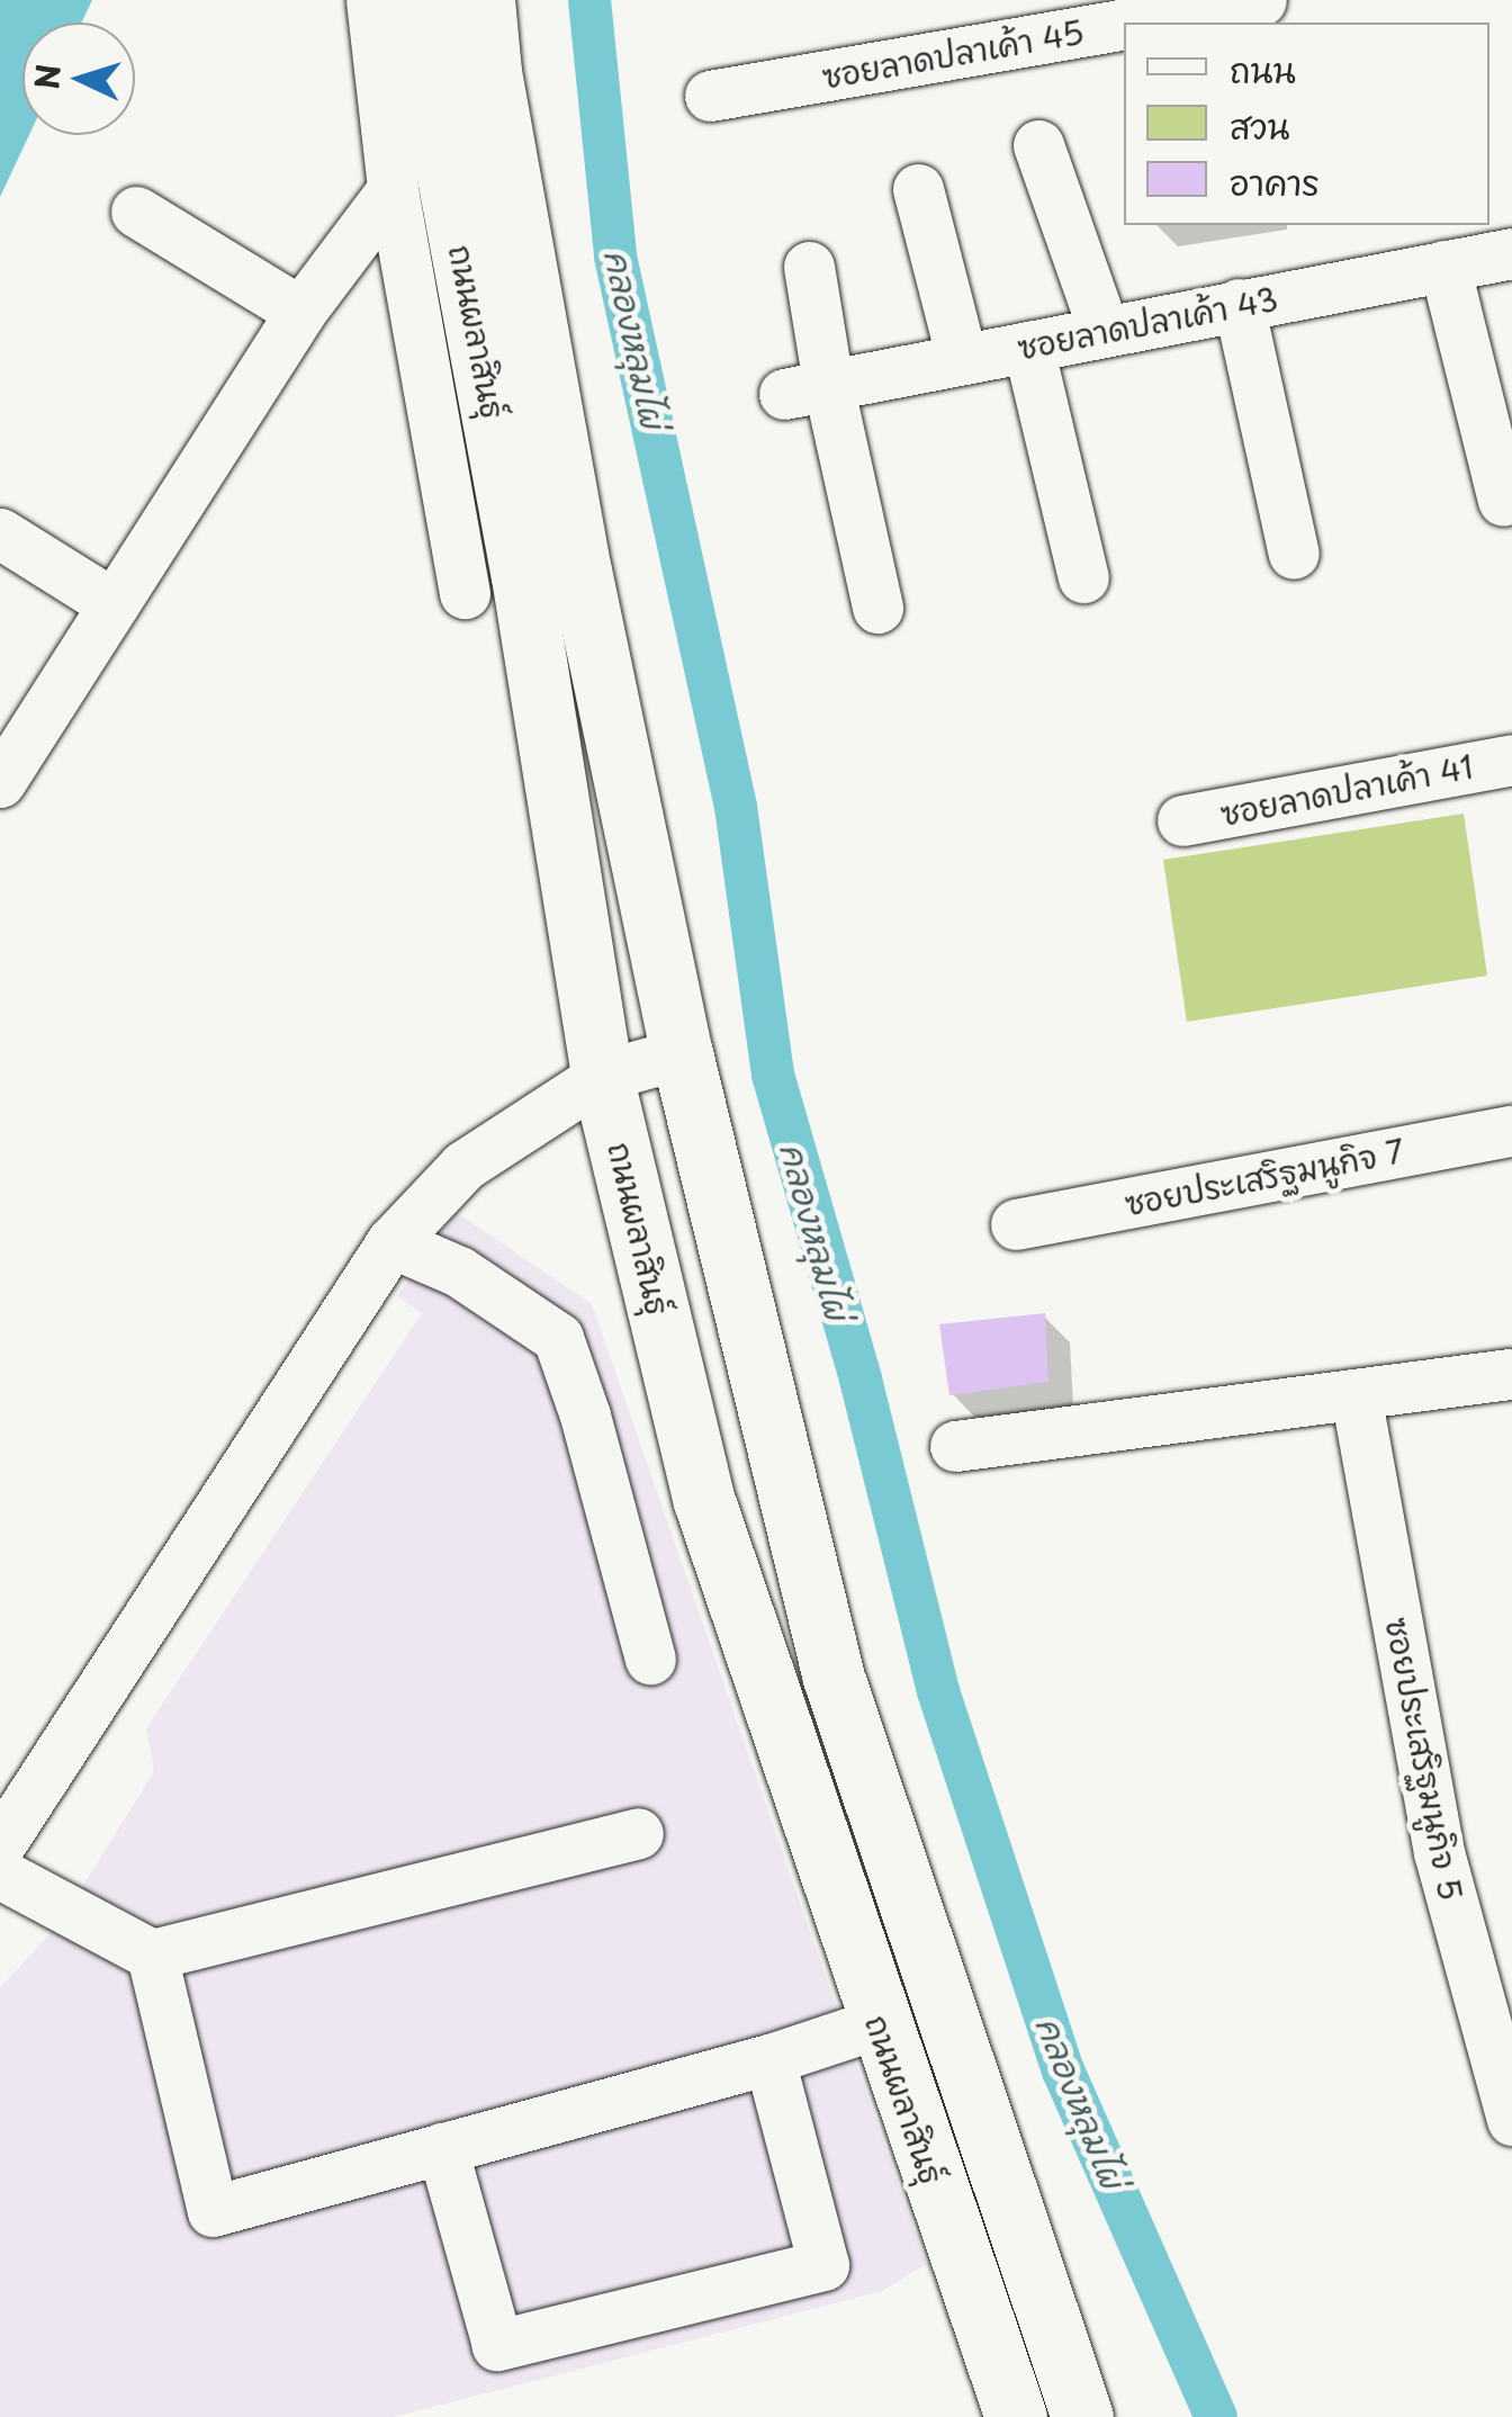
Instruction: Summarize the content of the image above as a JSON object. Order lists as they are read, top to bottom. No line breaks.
{"streets":{"main road":["ถนนผลาสินธุ์"],"street":["ซอยลาดปลาเค้า 45","ซอยลาดปลาเค้า 43","ซอยลาดปลาเค้า 41","ซอยประเสริฐมนูกิจ 7","ซอยประเสริฐมนูกิจ 5"]},"water":["คลองหลุมไผ่"],"legend":["ถนน","สวน","อาคาร"],"north":"left"}
